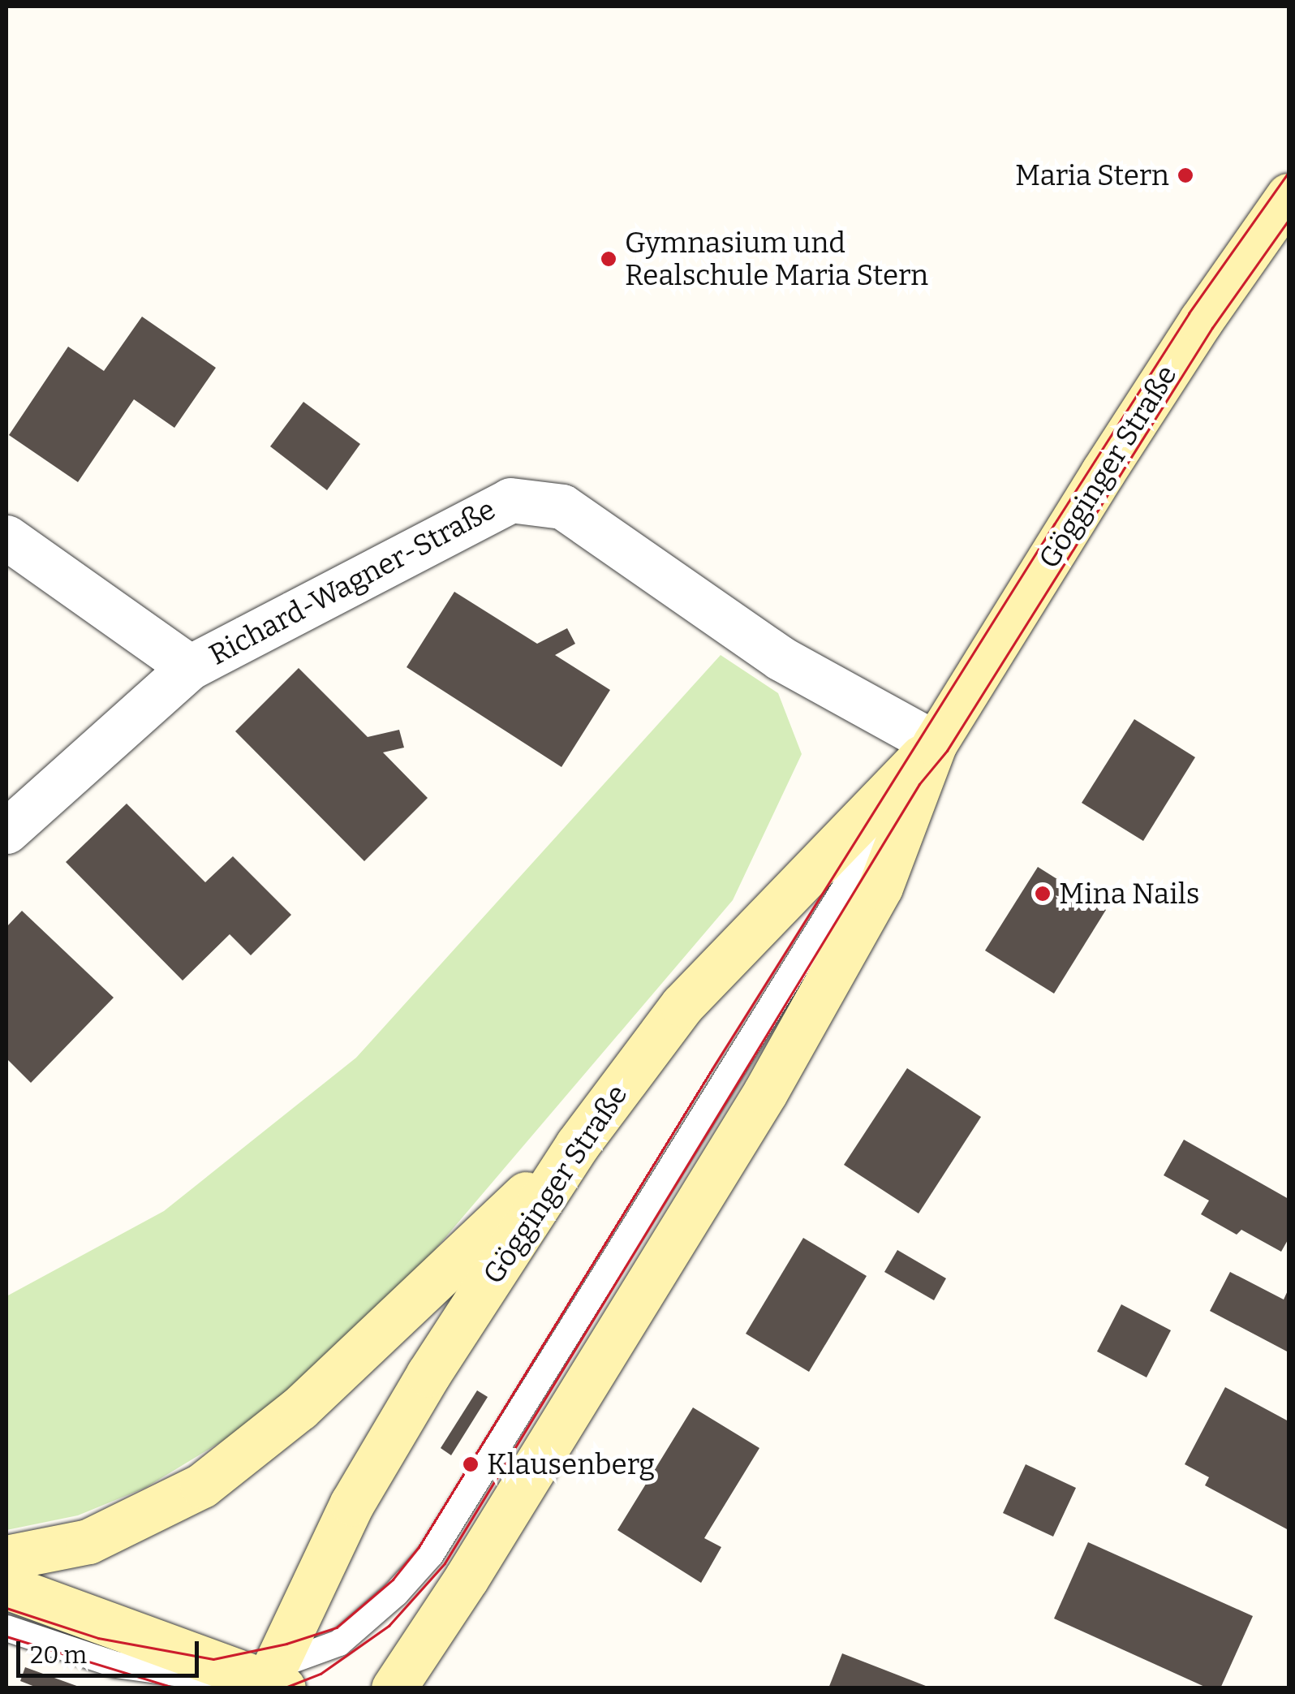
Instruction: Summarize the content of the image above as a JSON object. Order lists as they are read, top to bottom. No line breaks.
{"streets":{"main road":["Gögginger Straße"],"street":["Richard-Wagner-Straße"]},"crossings":[["Gögginger Straße","Richard-Wagner-Straße"]],"places":["Maria Stern","Gymnasium und Realschule Maria Stern","Mina Nails","Klausenberg"],"scale_bar":"20 m"}
